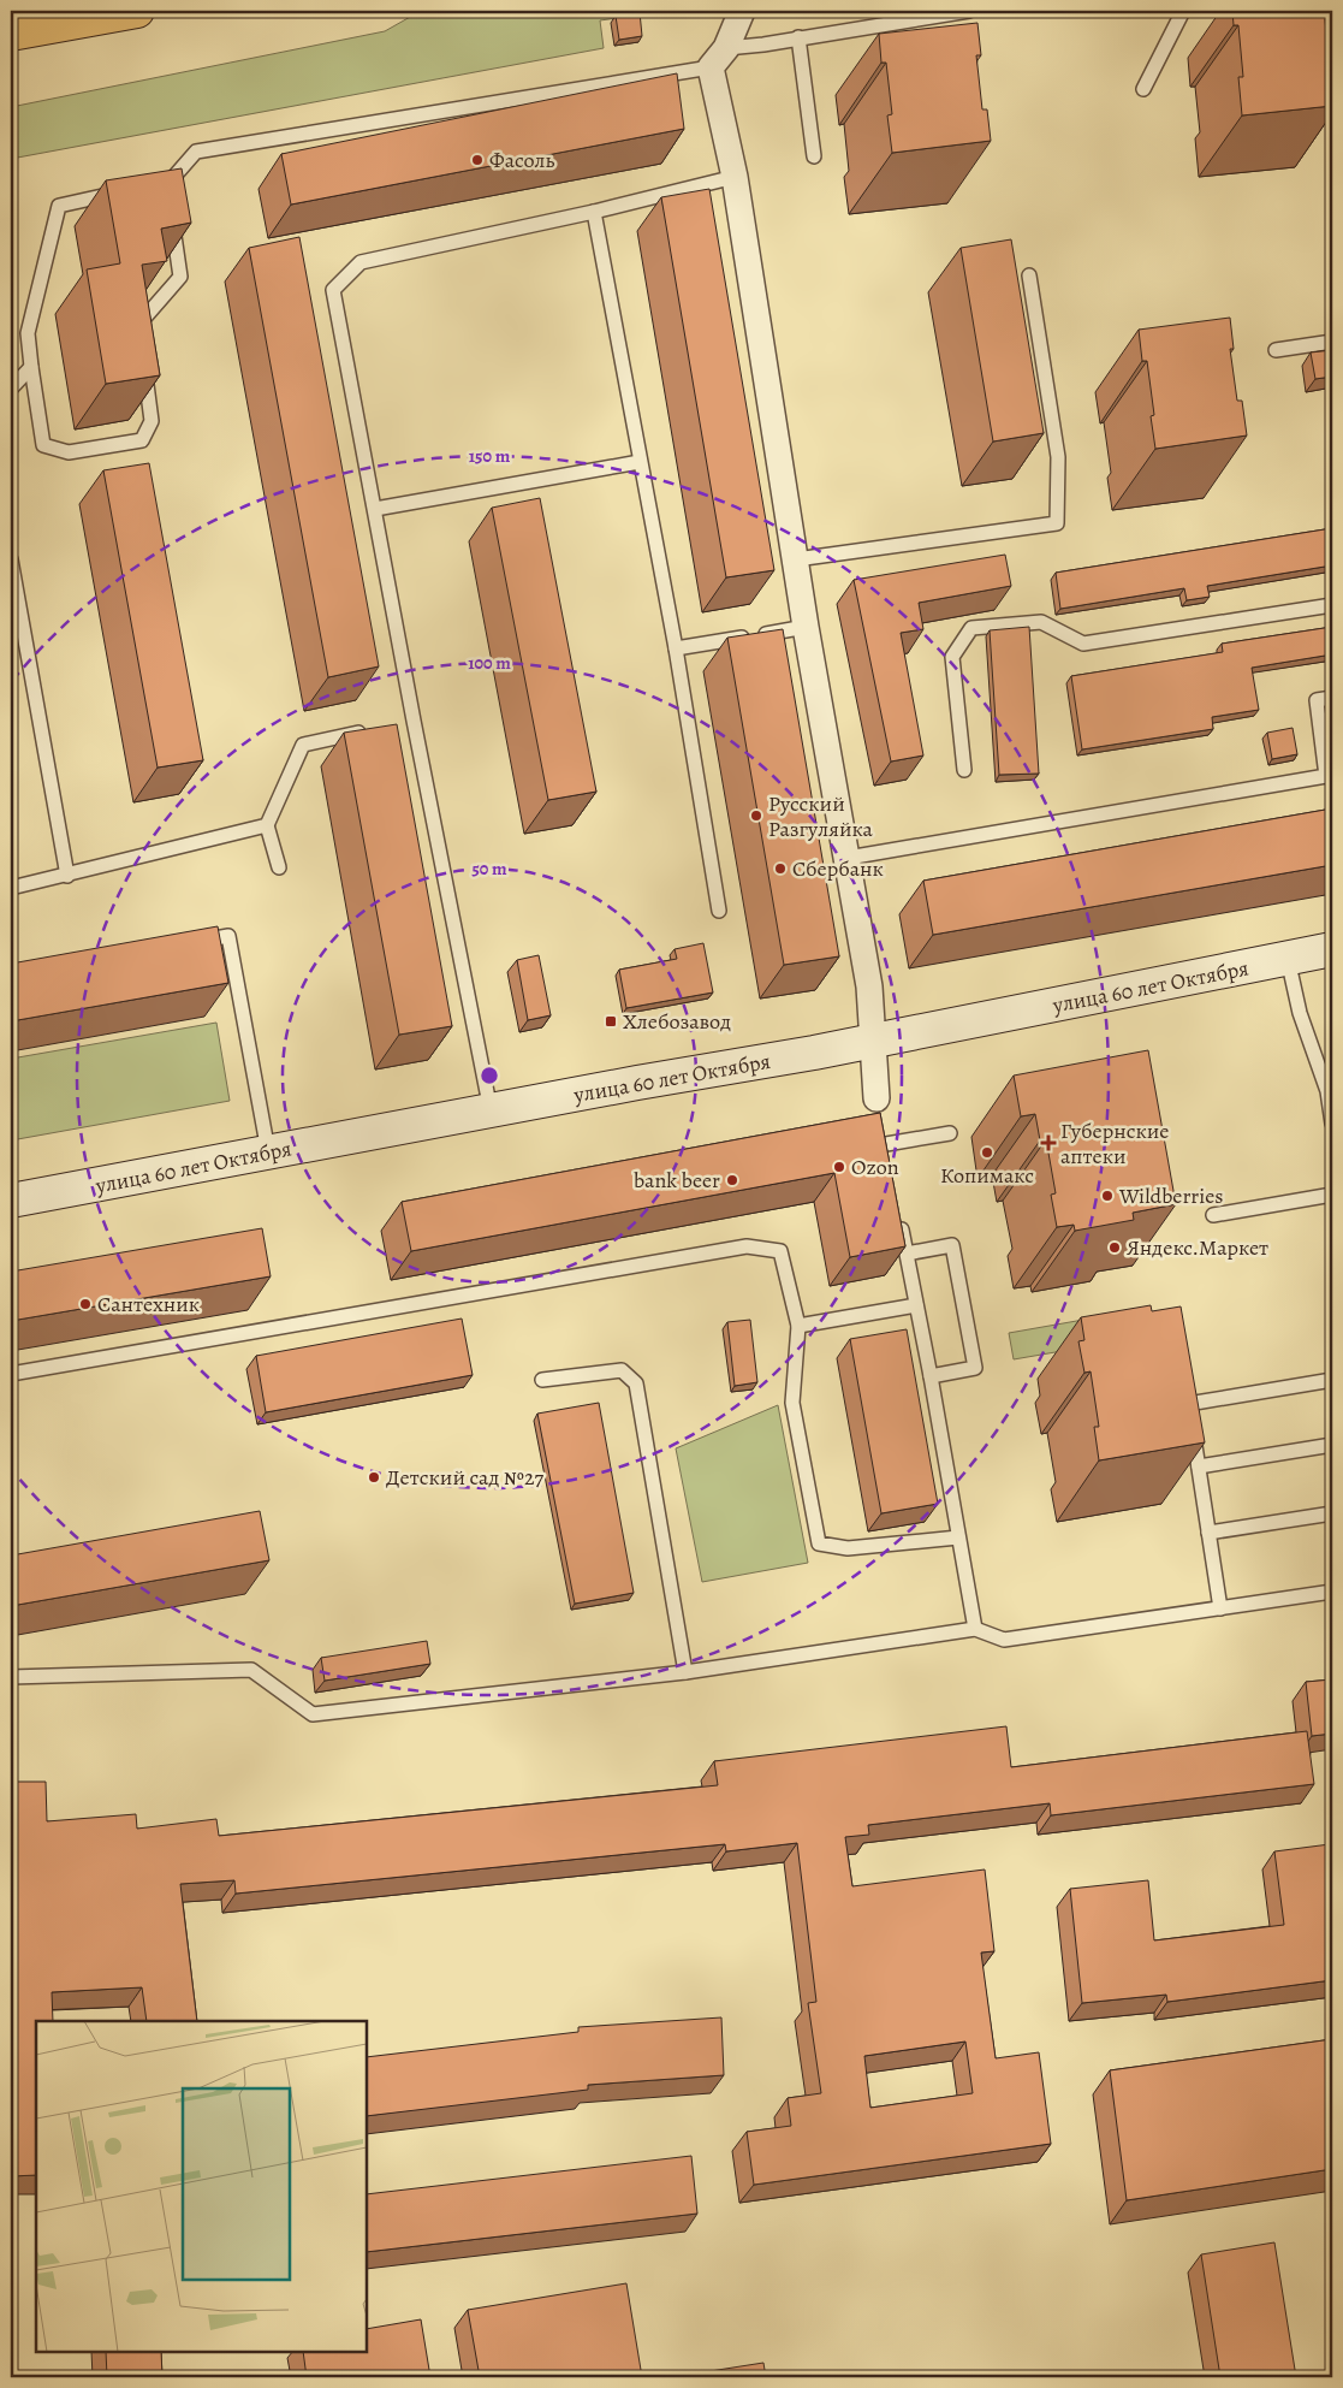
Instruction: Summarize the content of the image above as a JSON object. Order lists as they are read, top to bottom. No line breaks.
{"streets":{"main road":["улица 60 лет Октября"]},"places":{"other":["Фасоль","Русский Разгуляйка","Сбербанк","Копимакс","Ozon","bank beer","Wildberries","Яндекс.Маркет","Сантехник","Детский сад №27"],"transit":["Хлебозавод"],"health":["Губернские аптеки"]},"rings":["150 m","100 m","50 m"]}
